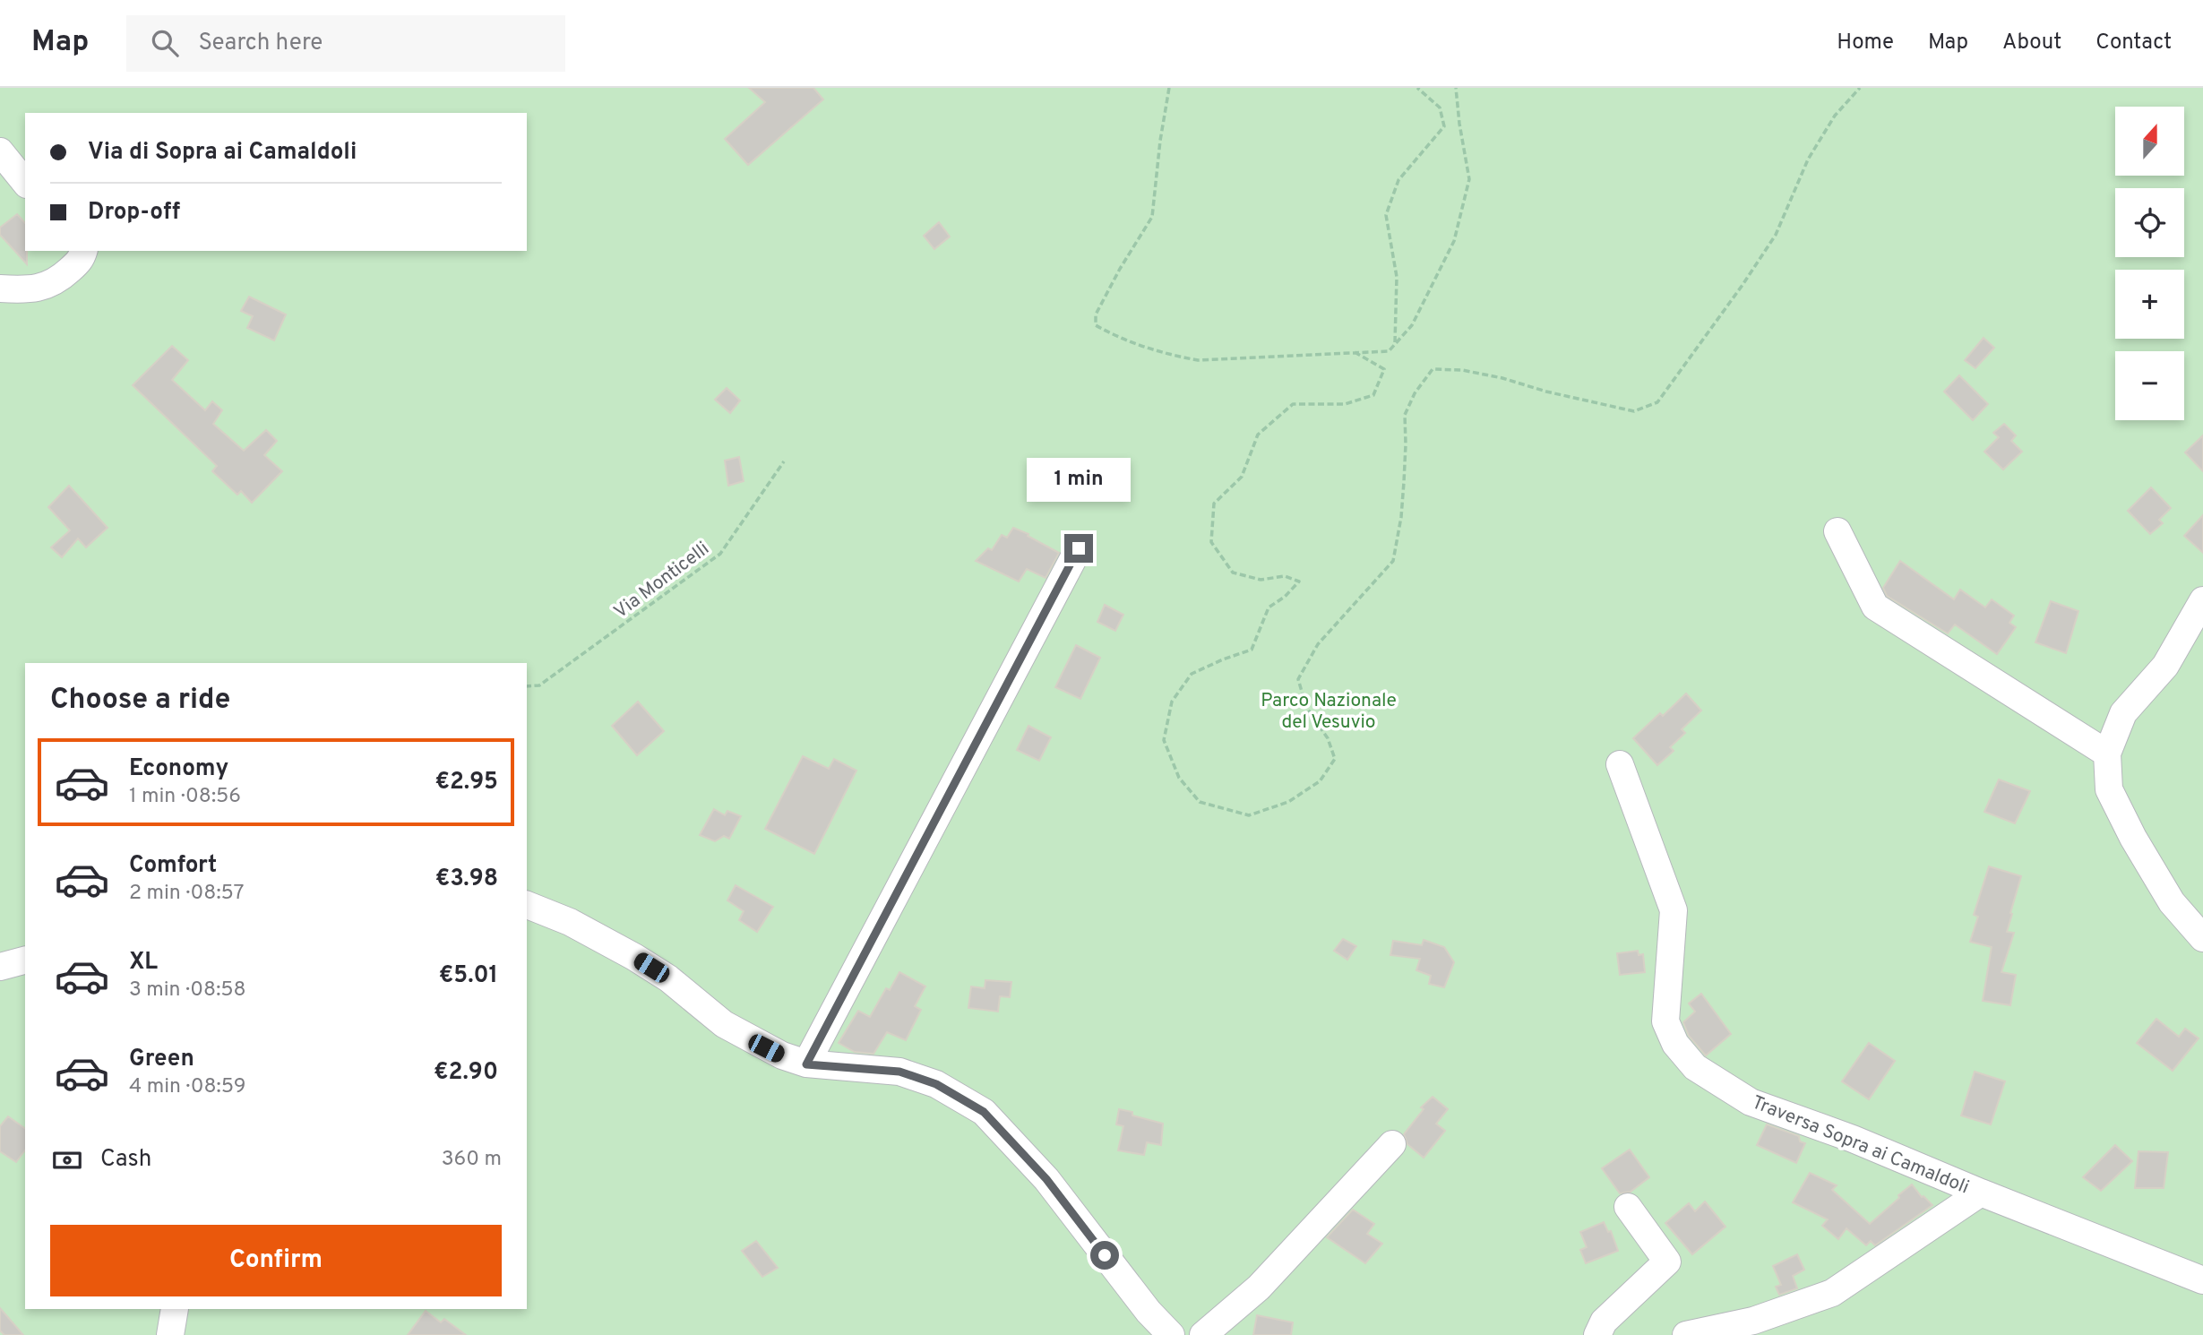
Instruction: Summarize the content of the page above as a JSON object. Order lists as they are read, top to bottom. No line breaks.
{"streets":{"street":["Traversa Sopra ai Camaldoli"],"path":["Via Monticelli"]},"parks":["Parco Nazionale del Vesuvio"],"north":"top","page":{"header":"Map","search":"Search here","nav":["Home","Map","About","Contact"],"map_buttons":["+","−"],"banner":["Via di Sopra ai Camaldoli","Drop-off"],"bubble":"1 min","heading":"Choose a ride","list":[{"name":"Economy","note":"1 min · 08:56","value":"€2.95"},{"name":"Comfort","note":"2 min · 08:57","value":"€3.98"},{"name":"XL","note":"3 min · 08:58","value":"€5.01"},{"name":"Green","note":"4 min · 08:59","value":"€2.90"}],"pay":["Cash","360 m"],"buttons":"Confirm"}}
